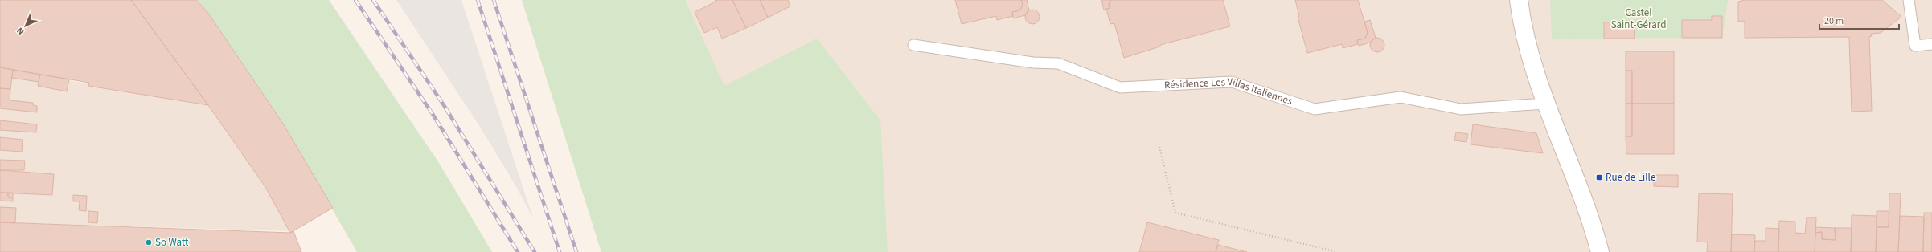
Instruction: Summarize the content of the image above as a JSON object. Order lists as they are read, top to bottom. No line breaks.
{"streets":{"lane":["Résidence Les Villas Italiennes"]},"parks":["Castel Saint-Gérard"],"places":{"transit":["Rue de Lille"],"other":["So Watt"]},"scale_bar":"20 m","north":"bottom left"}
